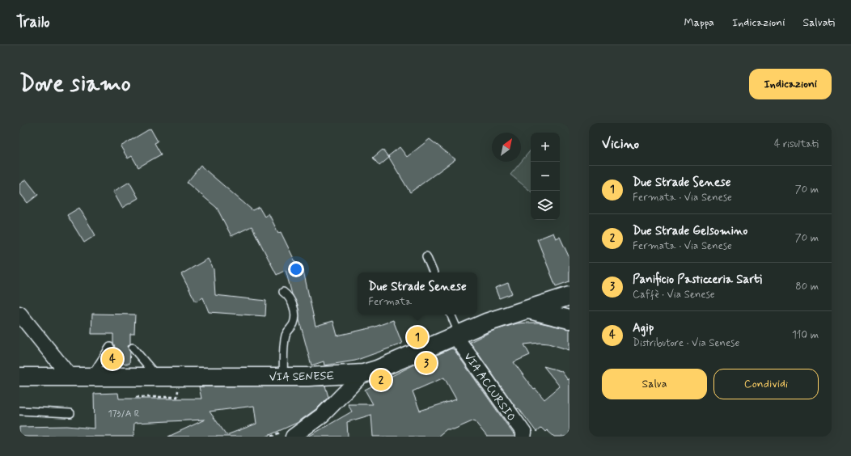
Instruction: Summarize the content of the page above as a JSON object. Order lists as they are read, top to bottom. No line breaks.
{"streets":{"main road":["VIA SENESE"],"street":["VIA ACCURSIO"]},"crossings":[["VIA SENESE","VIA ACCURSIO"]],"house_numbers":["173/A R"],"north":"top right","page":{"header":"Trailo","nav":["Mappa","Indicazioni","Salvati"],"buttons":["Indicazioni",["Salva","Condividi"]],"title":"Dove siamo","heading":["Vicino","4 risultati"],"map_buttons":["+","−"],"list":[{"mark":"1","name":"Due Strade Senese","note":"Fermata · Via Senese","value":"70 m"},{"mark":"2","name":"Due Strade Gelsomino","note":"Fermata · Via Senese","value":"70 m"},{"mark":"3","name":"Panificio Pasticceria Sarti","note":"Caffè · Via Senese","value":"80 m"},{"mark":"4","name":"Agip","note":"Distributore · Via Senese","value":"110 m"}],"popup":["Due Strade Senese","Fermata"],"pins":["1","4","3","2"]}}
